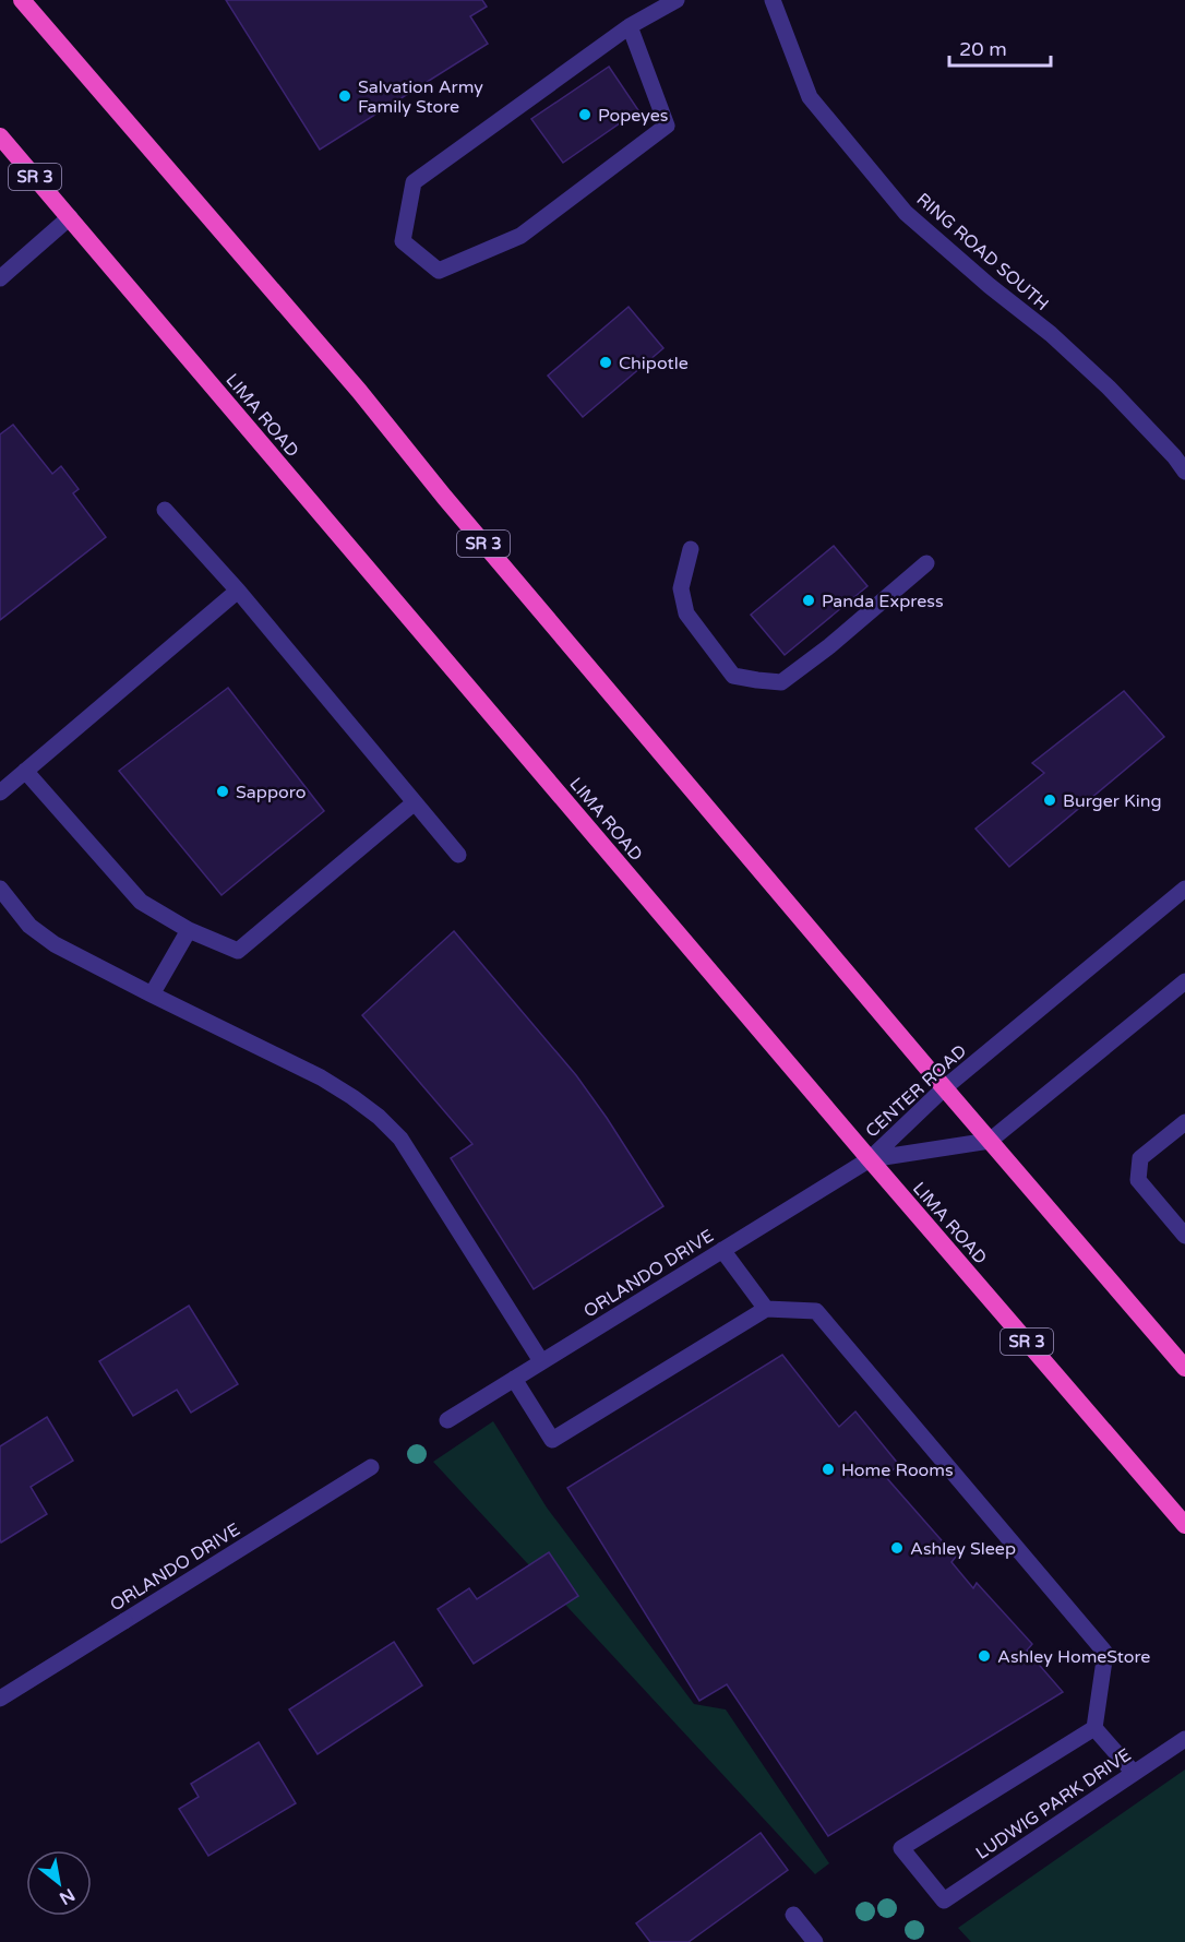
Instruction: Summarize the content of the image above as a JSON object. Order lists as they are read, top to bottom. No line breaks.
{"streets":{"highway":["SR 3","LIMA ROAD"],"street":["RING ROAD SOUTH","CENTER ROAD","ORLANDO DRIVE","LUDWIG PARK DRIVE"]},"crossings":[["SR 3","CENTER ROAD"],["LIMA ROAD","CENTER ROAD"],["LIMA ROAD","ORLANDO DRIVE"],["CENTER ROAD","ORLANDO DRIVE"]],"places":["Salvation Army Family Store","Popeyes","Chipotle","Panda Express","Sapporo","Burger King","Home Rooms","Ashley Sleep","Ashley HomeStore"],"scale_bar":"20 m","north":"bottom right"}
